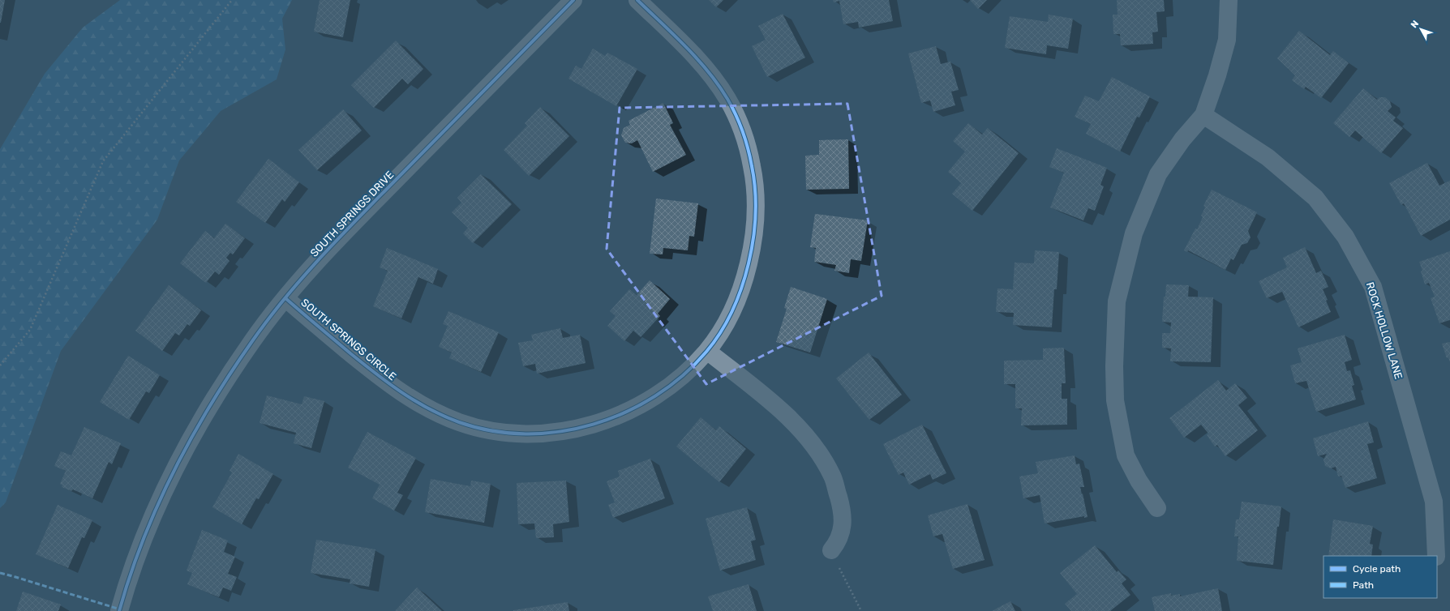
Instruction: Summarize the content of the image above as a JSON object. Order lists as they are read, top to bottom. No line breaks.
{"streets":{"street":["SOUTH SPRINGS DRIVE","ROCK HOLLOW LANE","SOUTH SPRINGS CIRCLE"]},"crossings":[["SOUTH SPRINGS DRIVE","SOUTH SPRINGS CIRCLE"]],"legend":["Cycle path","Path"],"north":"top left"}
